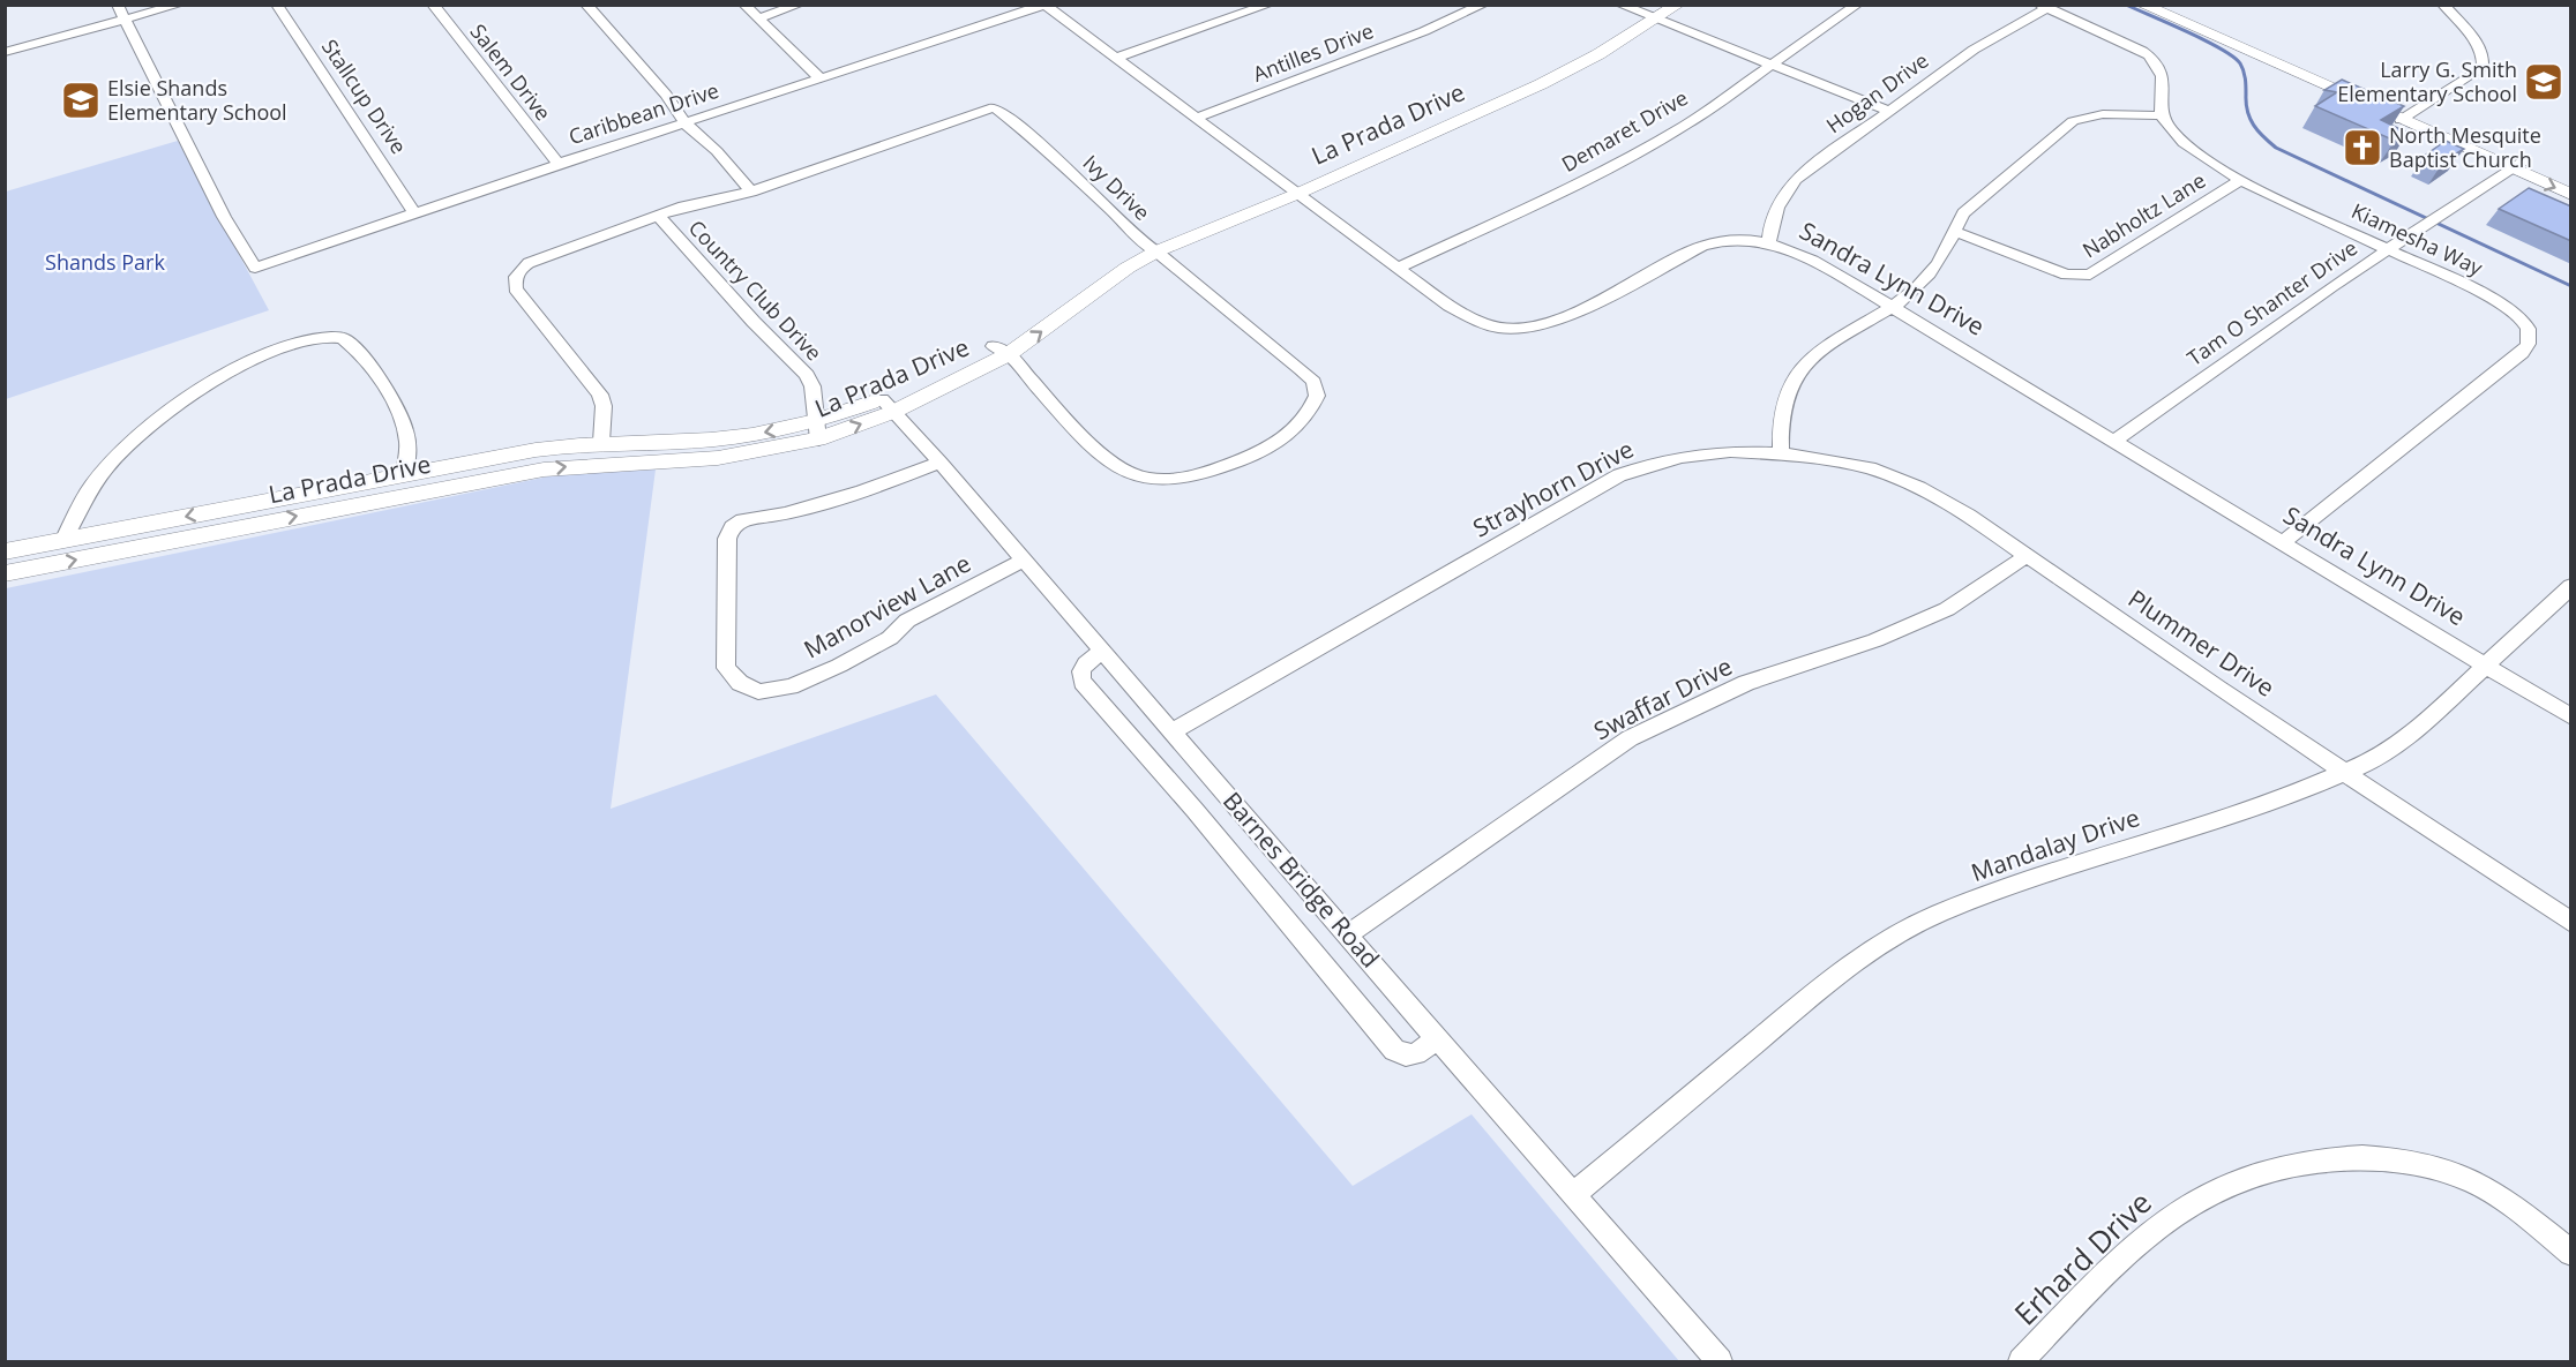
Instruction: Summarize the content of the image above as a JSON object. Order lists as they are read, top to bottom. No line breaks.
{"streets":{"main road":["La Prada Drive"],"street":["Antilles Drive","Salem Drive","Hogan Drive","Stallcup Drive","Caribbean Drive","Demaret Drive","Ivy Drive","Nabholtz Lane","Kiamesha Way","Sandra Lynn Drive","Country Club Drive","Tam O Shanter Drive","Strayhorn Drive","Manorview Lane","Plummer Drive","Swaffar Drive","Mandalay Drive","Barnes Bridge Road","Erhard Drive"]},"crossings":[["Antilles Drive","Sandra Lynn Drive"],["Salem Drive","Caribbean Drive"],["Hogan Drive","Sandra Lynn Drive"],["Stallcup Drive","Caribbean Drive"],["Caribbean Drive","Sandra Lynn Drive"],["La Prada Drive","Ivy Drive"],["La Prada Drive","Sandra Lynn Drive"],["La Prada Drive","Country Club Drive"],["La Prada Drive","Barnes Bridge Road"],["Demaret Drive","Sandra Lynn Drive"],["Ivy Drive","Country Club Drive"],["Nabholtz Lane","Kiamesha Way"],["Kiamesha Way","Sandra Lynn Drive"],["Kiamesha Way","Tam O Shanter Drive"],["Sandra Lynn Drive","Tam O Shanter Drive"],["Sandra Lynn Drive","Mandalay Drive"],["Strayhorn Drive","Plummer Drive"],["Strayhorn Drive","Barnes Bridge Road"],["Manorview Lane","Barnes Bridge Road"],["Plummer Drive","Swaffar Drive"],["Plummer Drive","Mandalay Drive"],["Swaffar Drive","Barnes Bridge Road"],["Mandalay Drive","Barnes Bridge Road"]],"parks":["Shands Park"],"places":{"school or university":["Larry G. Smith Elementary School","Elsie Shands Elementary School"],"church":["North Mesquite Baptist Church"]}}
